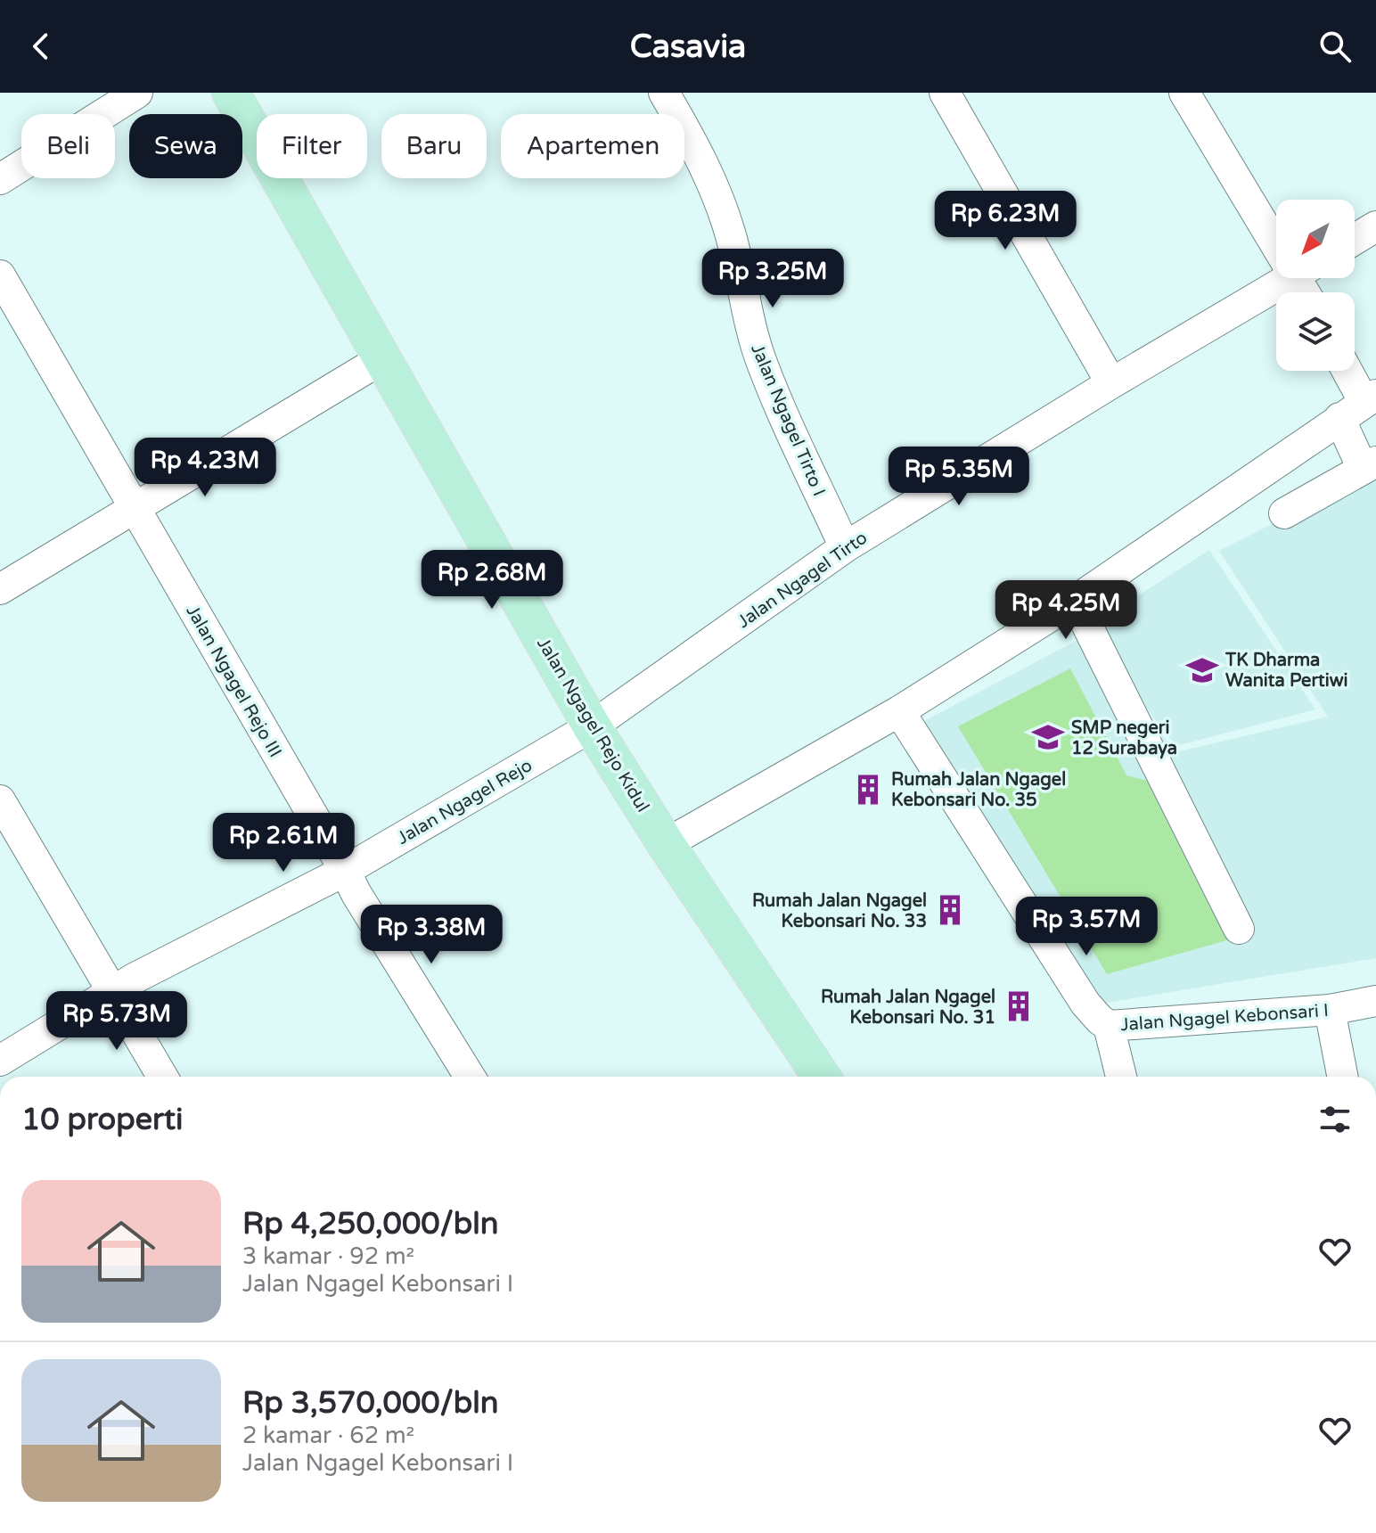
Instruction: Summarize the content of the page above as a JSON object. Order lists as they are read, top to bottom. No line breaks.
{"streets":{"main road":["Jalan Ngagel Rejo Kidul"],"street":["Jalan Ngagel Tirto I","Jalan Ngagel Tirto","Jalan Ngagel Rejo III","Jalan Ngagel Rejo","Jalan Ngagel Kebonsari I"]},"crossings":[["Jalan Ngagel Tirto I","Jalan Ngagel Tirto"],["Jalan Ngagel Tirto","Jalan Ngagel Rejo Kidul"],["Jalan Ngagel Tirto","Jalan Ngagel Rejo"],["Jalan Ngagel Rejo III","Jalan Ngagel Rejo"],["Jalan Ngagel Rejo Kidul","Jalan Ngagel Rejo"]],"places":{"school or university":["TK Dharma Wanita Pertiwi","SMP negeri 12 Surabaya"],"building":["Rumah Jalan Ngagel Kebonsari No. 35","Rumah Jalan Ngagel Kebonsari No. 33","Rumah Jalan Ngagel Kebonsari No. 31"]},"north":"bottom left","page":{"header":"Casavia","chip":["Beli","Sewa","Filter","Baru","Apartemen"],"price":["Rp 6.23M","Rp 3.25M","Rp 4.23M","Rp 5.35M","Rp 2.68M","Rp 4.25M","Rp 2.61M","Rp 3.57M","Rp 3.38M","Rp 5.73M"],"heading":"10 properti","list":[{"name":"Rp 4,250,000/bln","note":"3 kamar · 92 m² · Jalan Ngagel Kebonsari I"},{"name":"Rp 3,570,000/bln","note":"2 kamar · 62 m² · Jalan Ngagel Kebonsari I"}]}}
